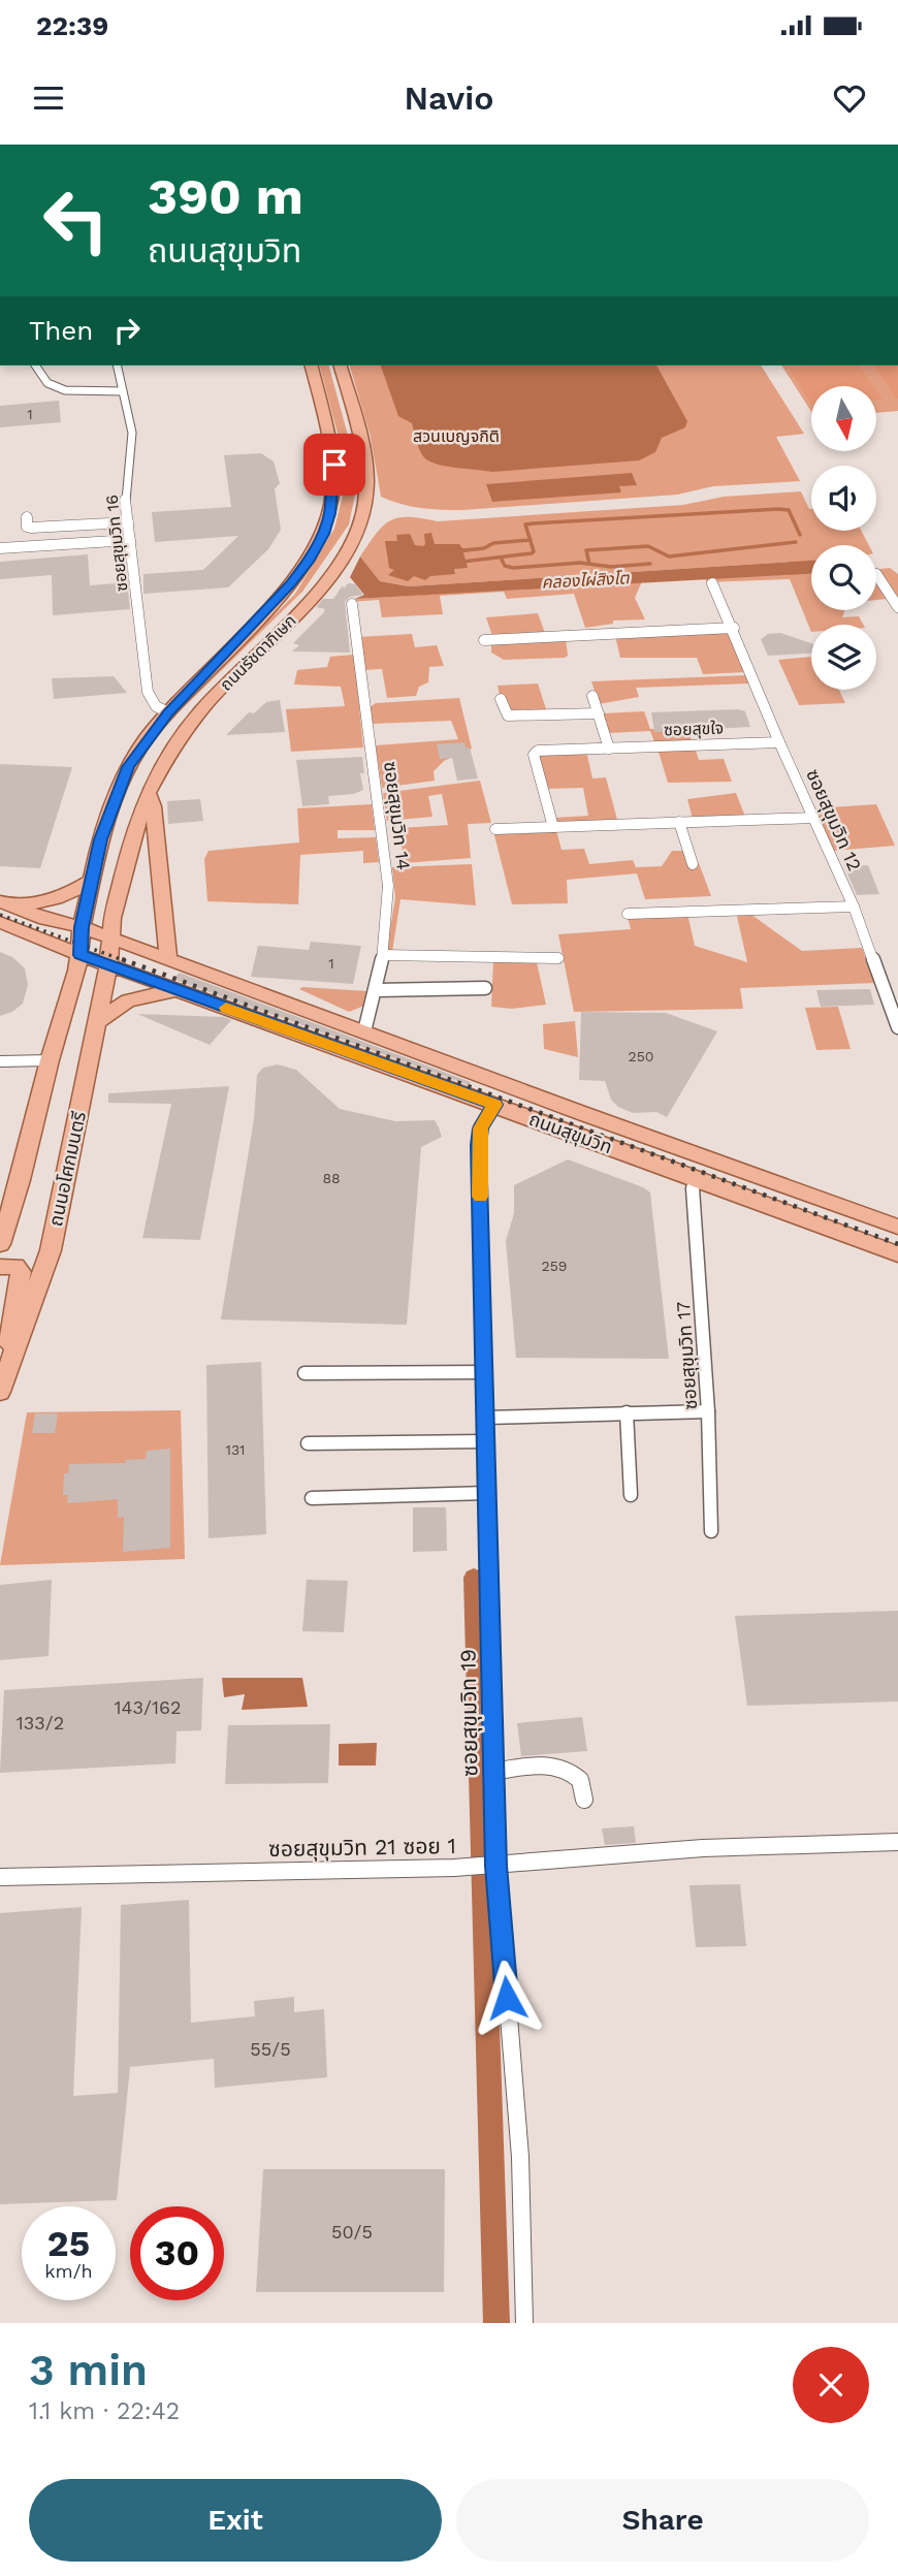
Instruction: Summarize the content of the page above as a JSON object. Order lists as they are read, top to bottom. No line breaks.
{"streets":{"main road":["ถนนรัชดาภิเษก","ถนนสุขุมวิท","ถนนอโศกมนตรี"],"street":["ซอยสุขุมวิท 16","ซอยสุขใจ","ซอยสุขุมวิท 14","ซอยสุขุมวิท 12","ซอยสุขุมวิท 17","ซอยสุขุมวิท 19","ซอยสุขุมวิท 21 ซอย 1"]},"crossings":[["ซอยสุขุมวิท 16","ถนนรัชดาภิเษก"],["ถนนรัชดาภิเษก","ถนนสุขุมวิท"],["ถนนรัชดาภิเษก","ถนนอโศกมนตรี"],["ซอยสุขใจ","ซอยสุขุมวิท 12"],["ซอยสุขุมวิท 14","ถนนสุขุมวิท"],["ถนนสุขุมวิท","ถนนอโศกมนตรี"],["ถนนสุขุมวิท","ซอยสุขุมวิท 17"],["ถนนสุขุมวิท","ซอยสุขุมวิท 19"],["ซอยสุขุมวิท 19","ซอยสุขุมวิท 21 ซอย 1"]],"water":["คลองไผ่สิงโต"],"parks":["สวนเบญจกิติ"],"house_numbers":["1","1","250","88","259","131","143/162","133/2","55/5","50/5"],"north":"bottom","page":{"status":"22:39","header":"Navio","turn":["390 m","ถนนสุขุมวิท"],"then":"Then","speed":"25 km/h","limit":"30","heading":["3 min","1.1 km · 22:42"],"buttons":["Exit","Share"]}}
